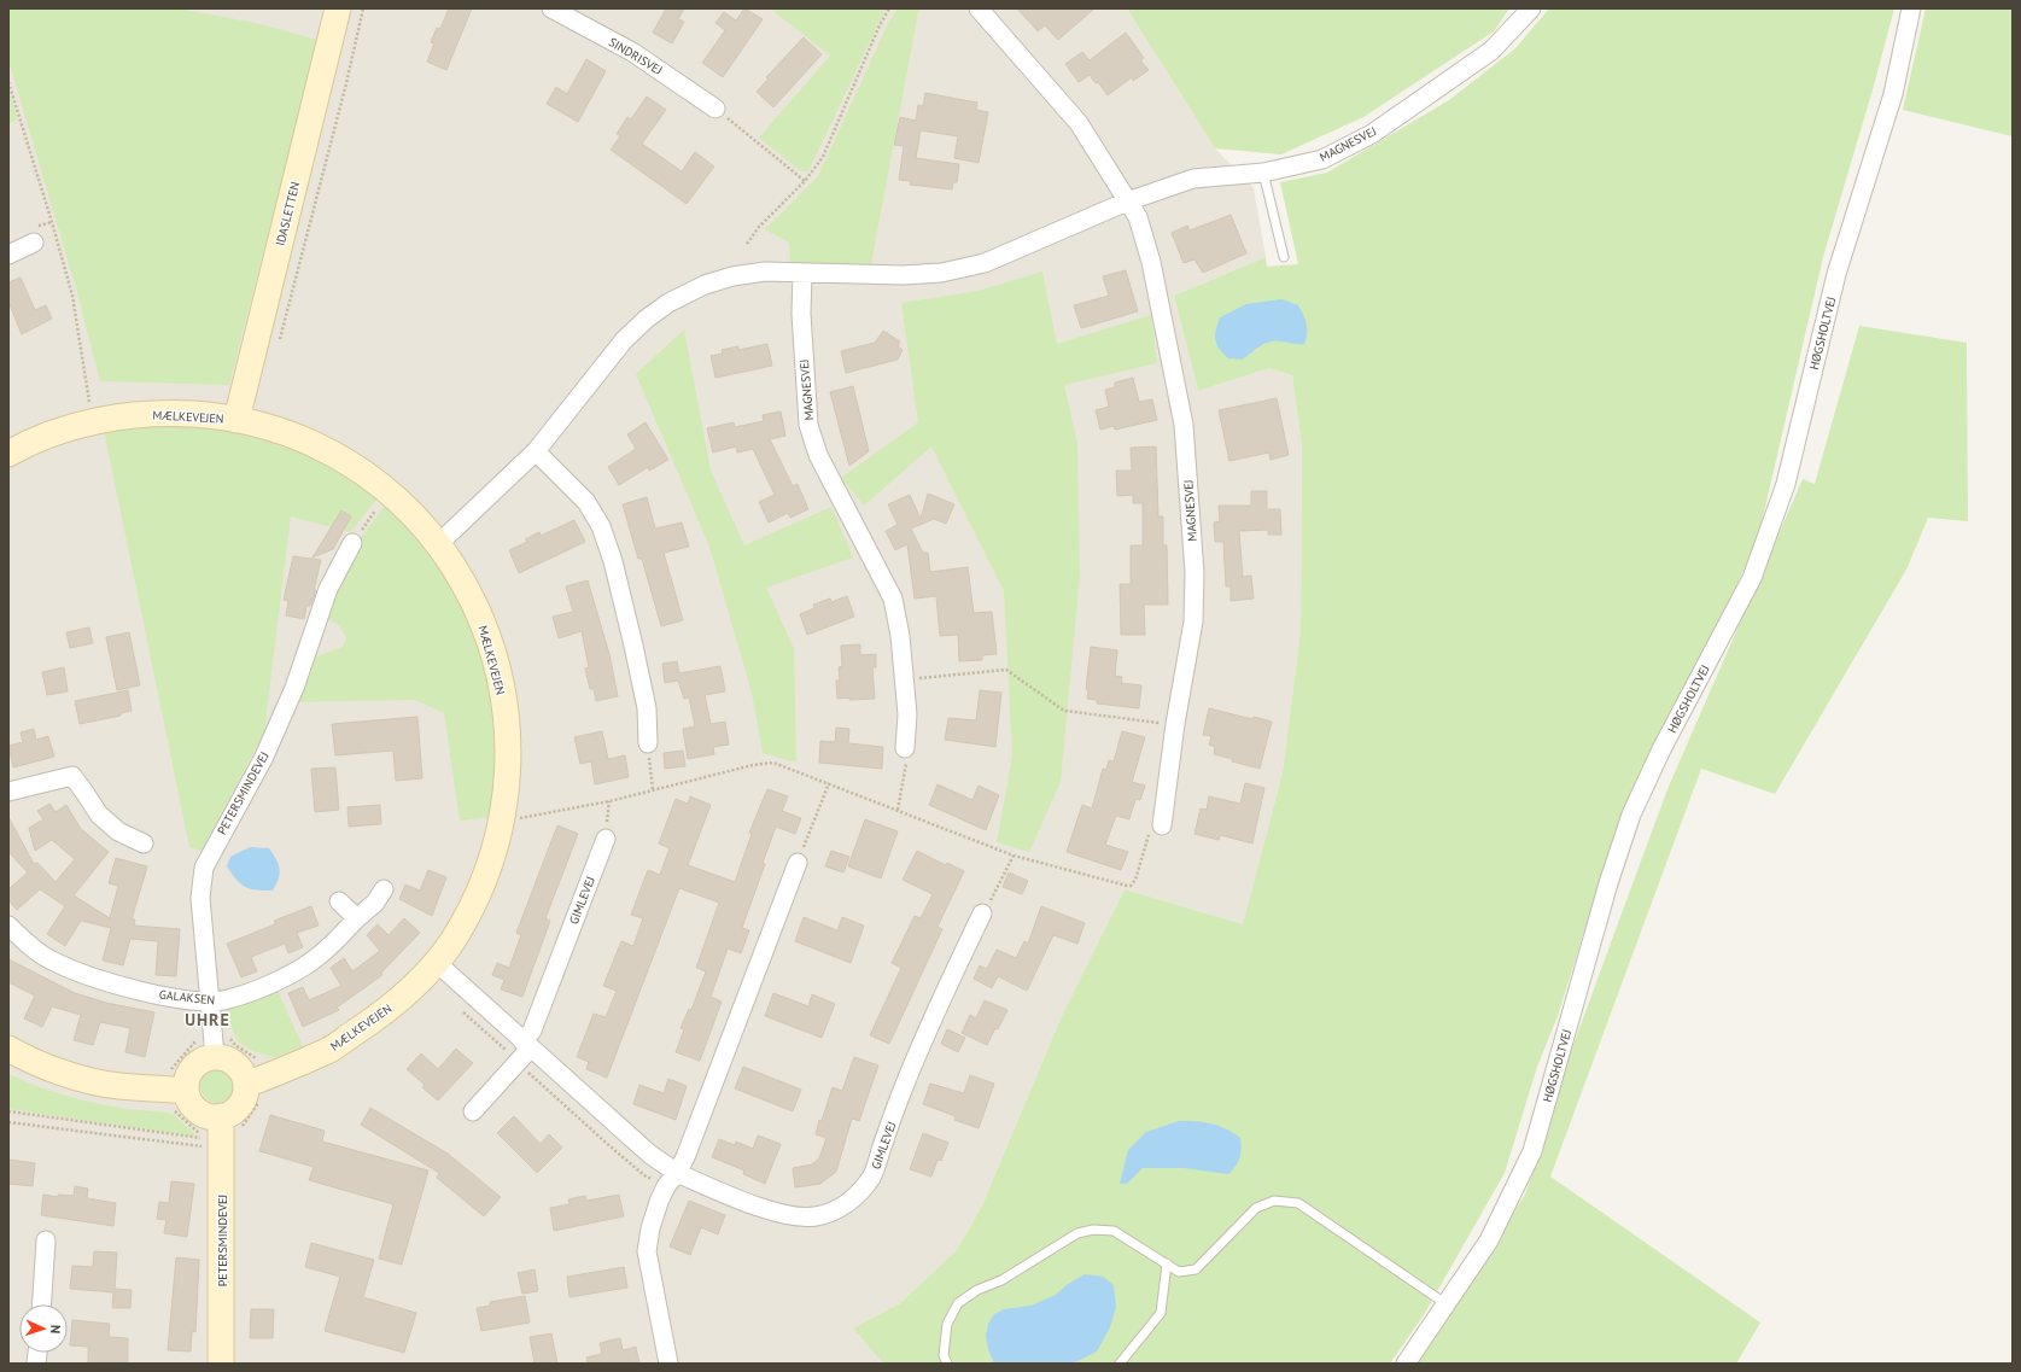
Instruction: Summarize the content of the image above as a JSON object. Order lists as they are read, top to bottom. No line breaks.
{"streets":{"street":["SINDRISVEJ","MAGNESVEJ","IDASLETTEN","HØGSHOLTVEJ","MÆLKEVEJEN","PETERSMINDEVEJ","GIMLEVEJ","GALAKSEN"]},"crossings":[["MAGNESVEJ","MÆLKEVEJEN"],["IDASLETTEN","MÆLKEVEJEN"],["MÆLKEVEJEN","GIMLEVEJ"],["PETERSMINDEVEJ","GALAKSEN"]],"districts":["UHRE"],"north":"right"}
